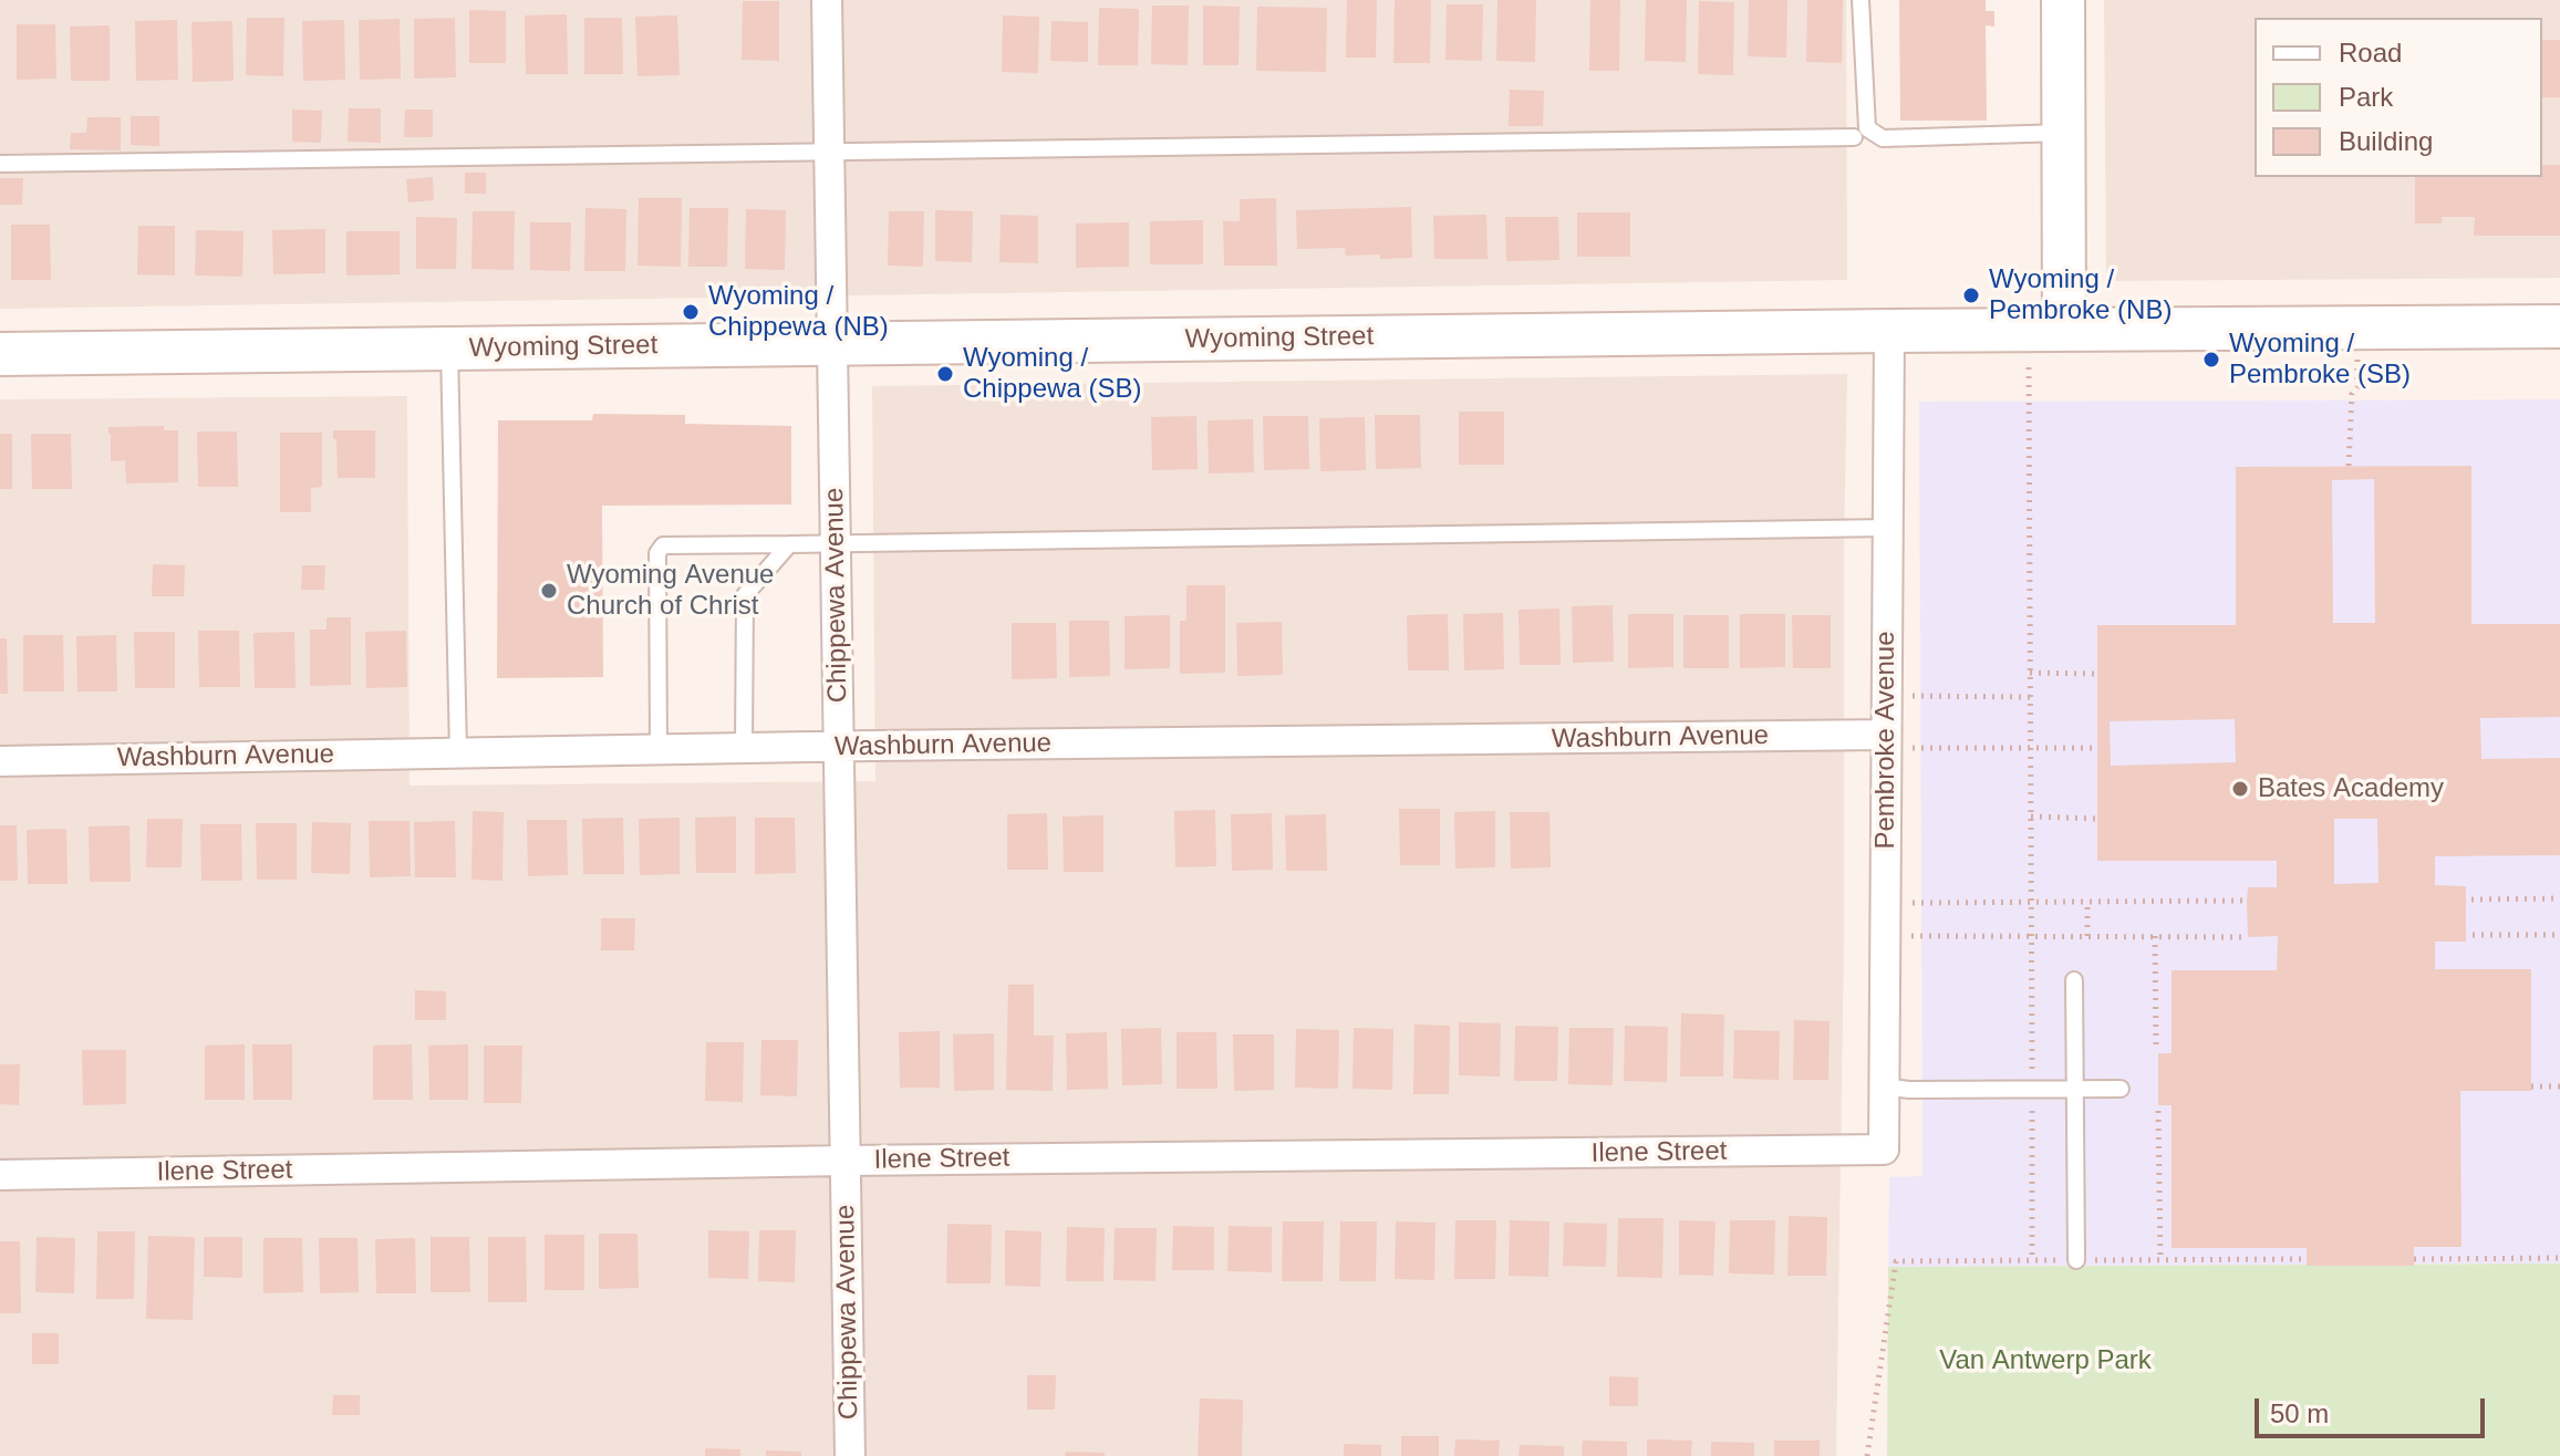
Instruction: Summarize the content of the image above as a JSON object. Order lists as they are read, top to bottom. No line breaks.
{"streets":{"street":["Wyoming Street","Chippewa Avenue","Washburn Avenue","Pembroke Avenue","Ilene Street"]},"crossings":[["Wyoming Street","Chippewa Avenue"],["Wyoming Street","Pembroke Avenue"],["Chippewa Avenue","Washburn Avenue"],["Chippewa Avenue","Ilene Street"],["Washburn Avenue","Pembroke Avenue"],["Pembroke Avenue","Ilene Street"]],"parks":["Van Antwerp Park"],"places":["Wyoming / Pembroke (NB)","Wyoming / Chippewa (NB)","Wyoming / Pembroke (SB)","Wyoming / Chippewa (SB)","Wyoming Avenue Church of Christ","Bates Academy"],"legend":["Road","Park","Building"],"scale_bar":"50 m"}
